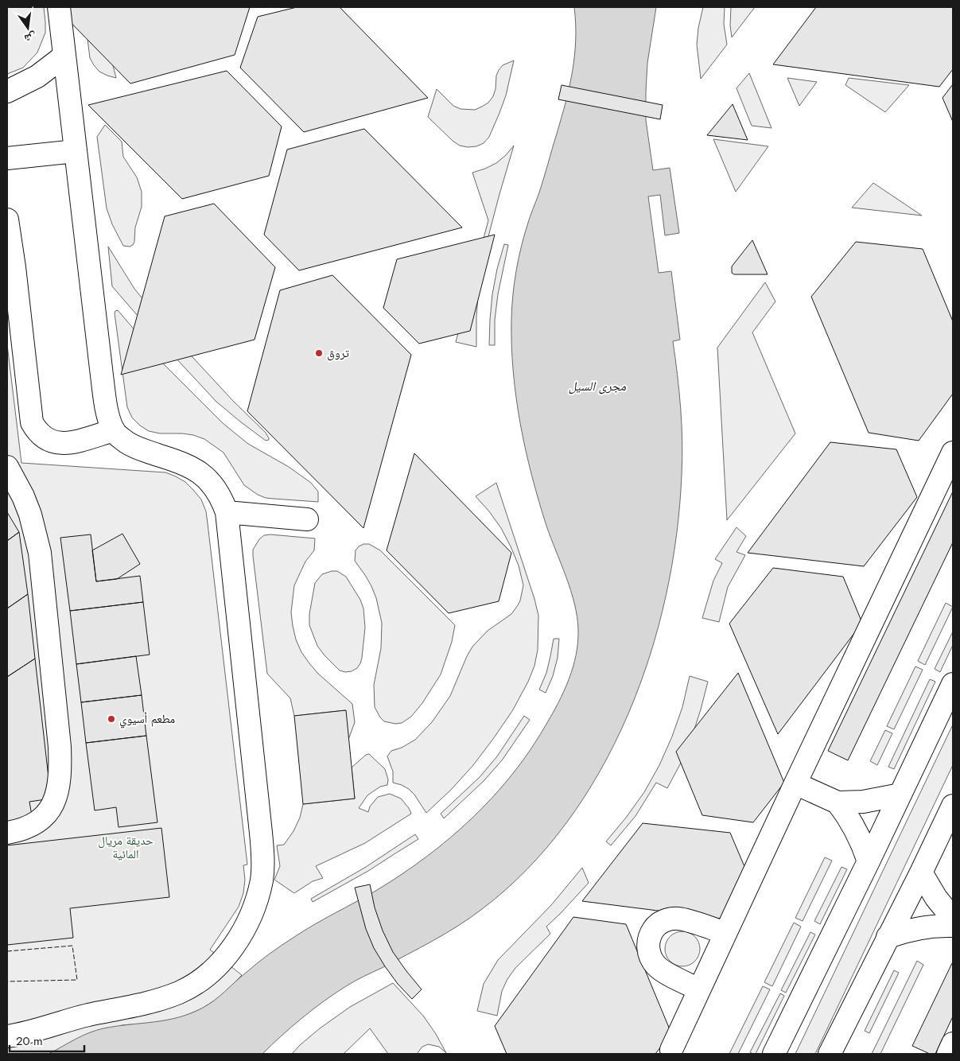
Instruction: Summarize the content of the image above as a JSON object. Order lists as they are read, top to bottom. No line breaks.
{"water":["مجرى السيل"],"parks":["حديقة مريال المائية"],"places":["تروڨ","مطعم أسيوي"],"scale_bar":"20 m","north":"bottom"}
